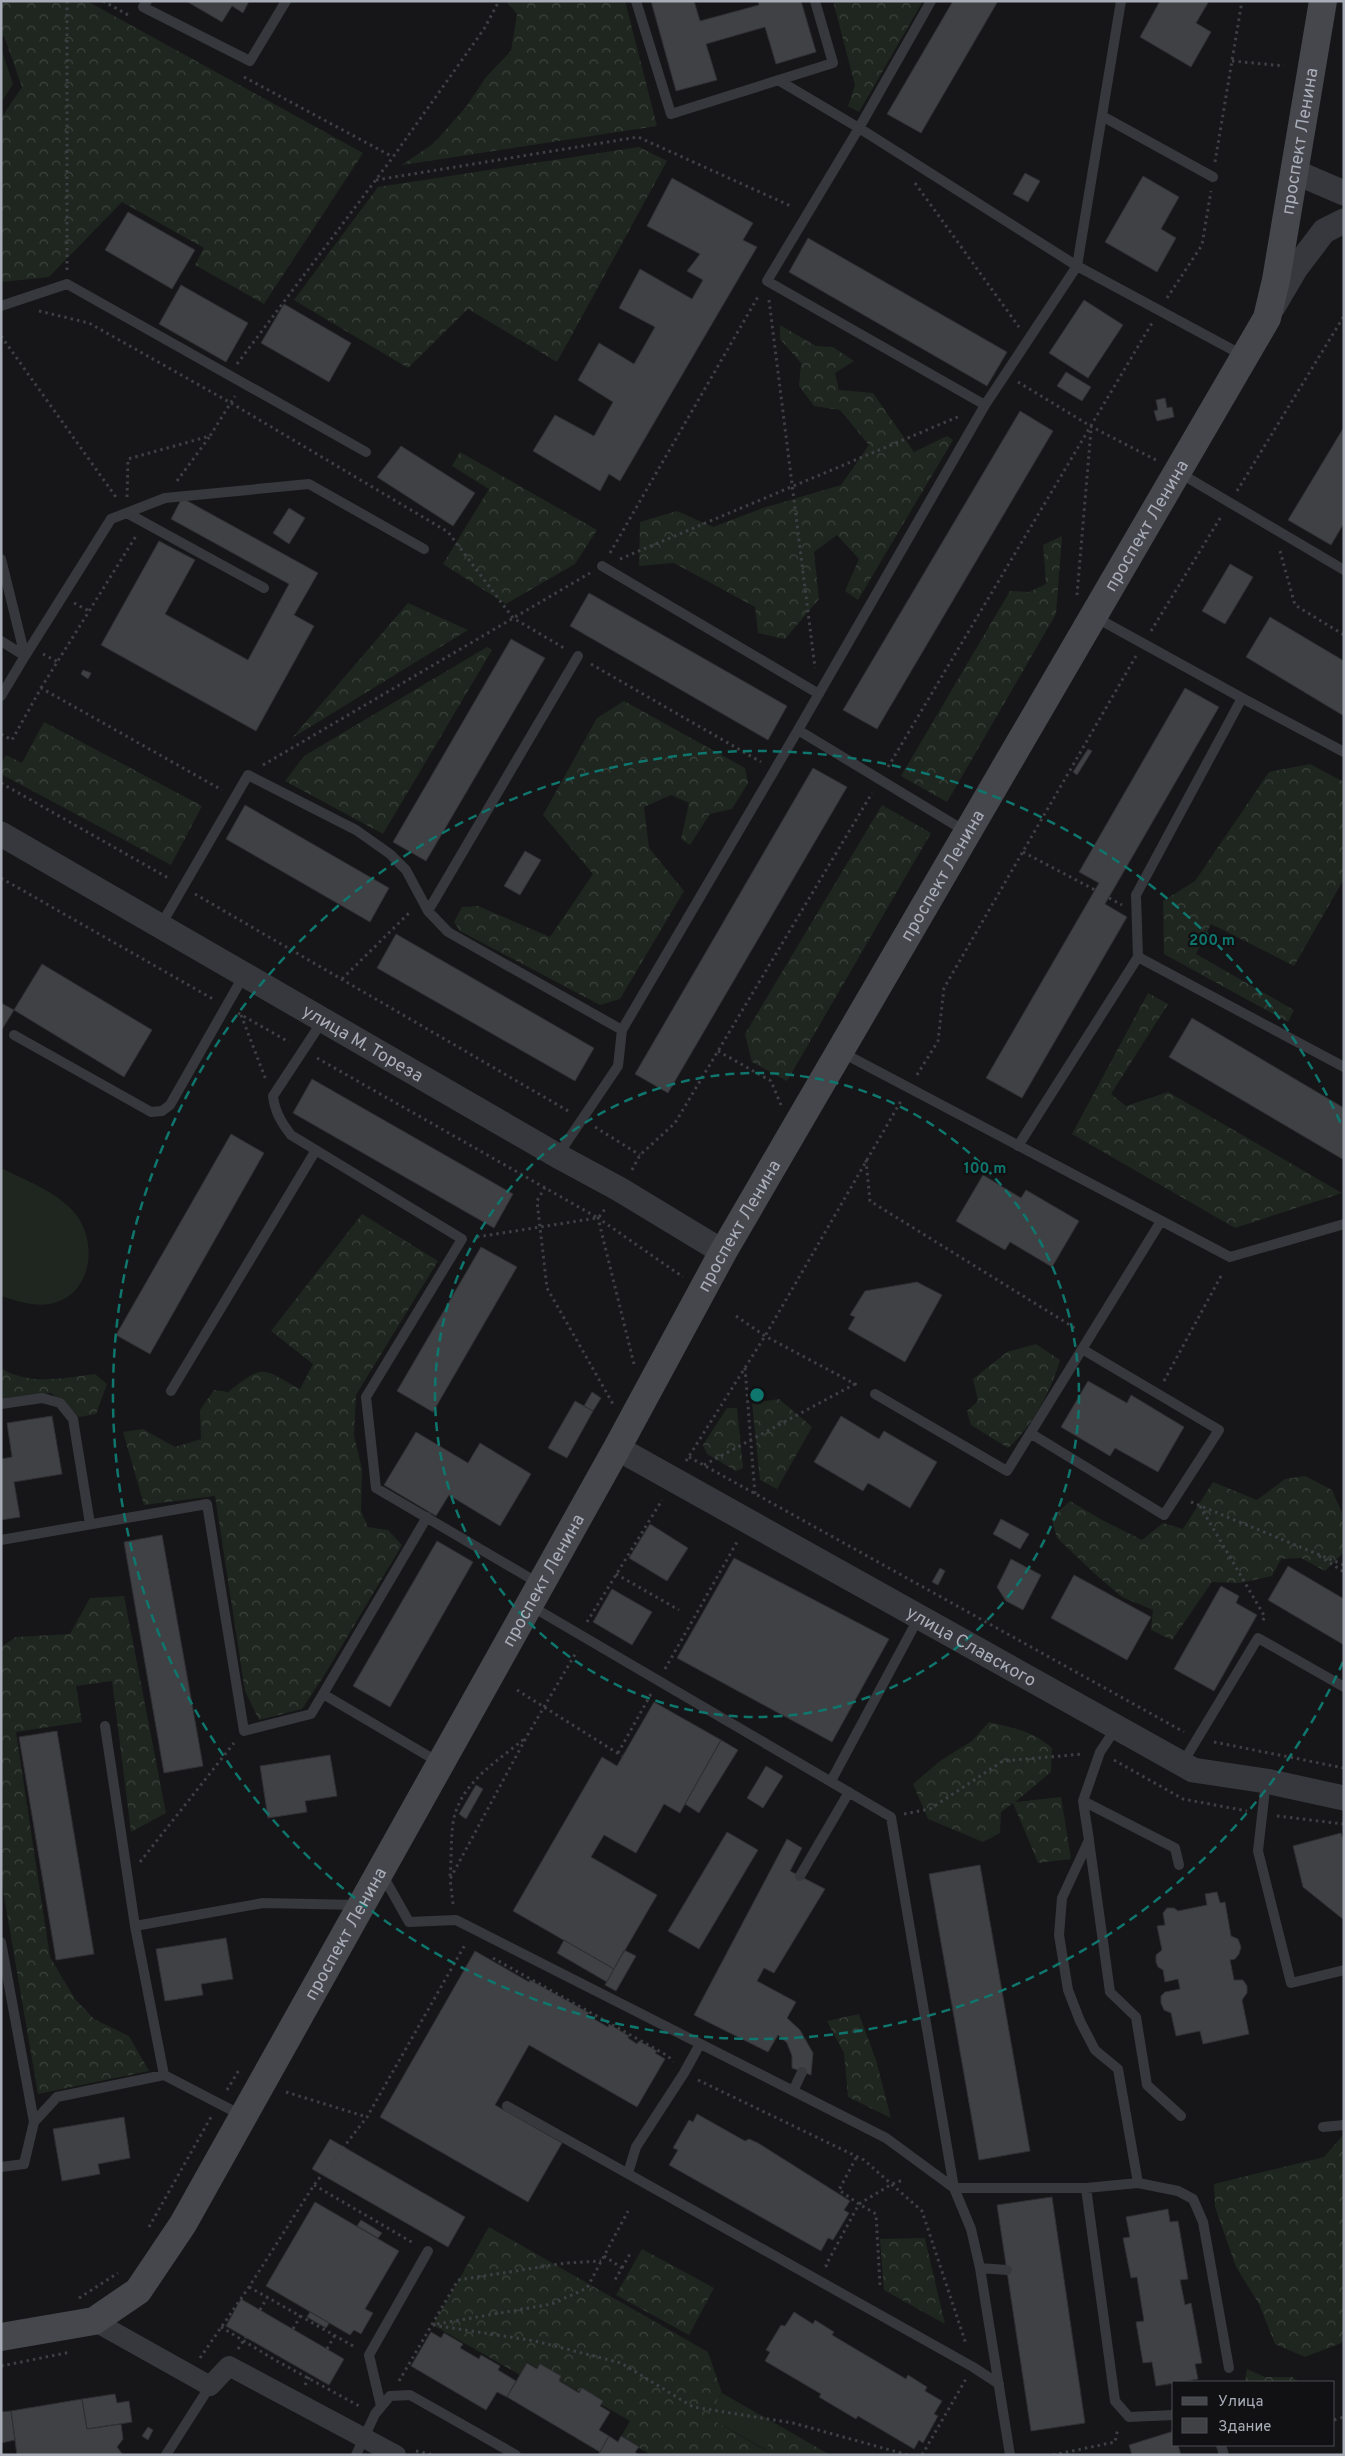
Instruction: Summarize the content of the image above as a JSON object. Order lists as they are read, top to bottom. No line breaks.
{"streets":{"main road":["проспект Ленина"],"street":["улица М. Тореза","улица Славского"]},"crossings":[["проспект Ленина","улица М. Тореза"],["проспект Ленина","улица Славского"]],"legend":["Улица","Здание"],"rings":["200 m","100 m"]}
